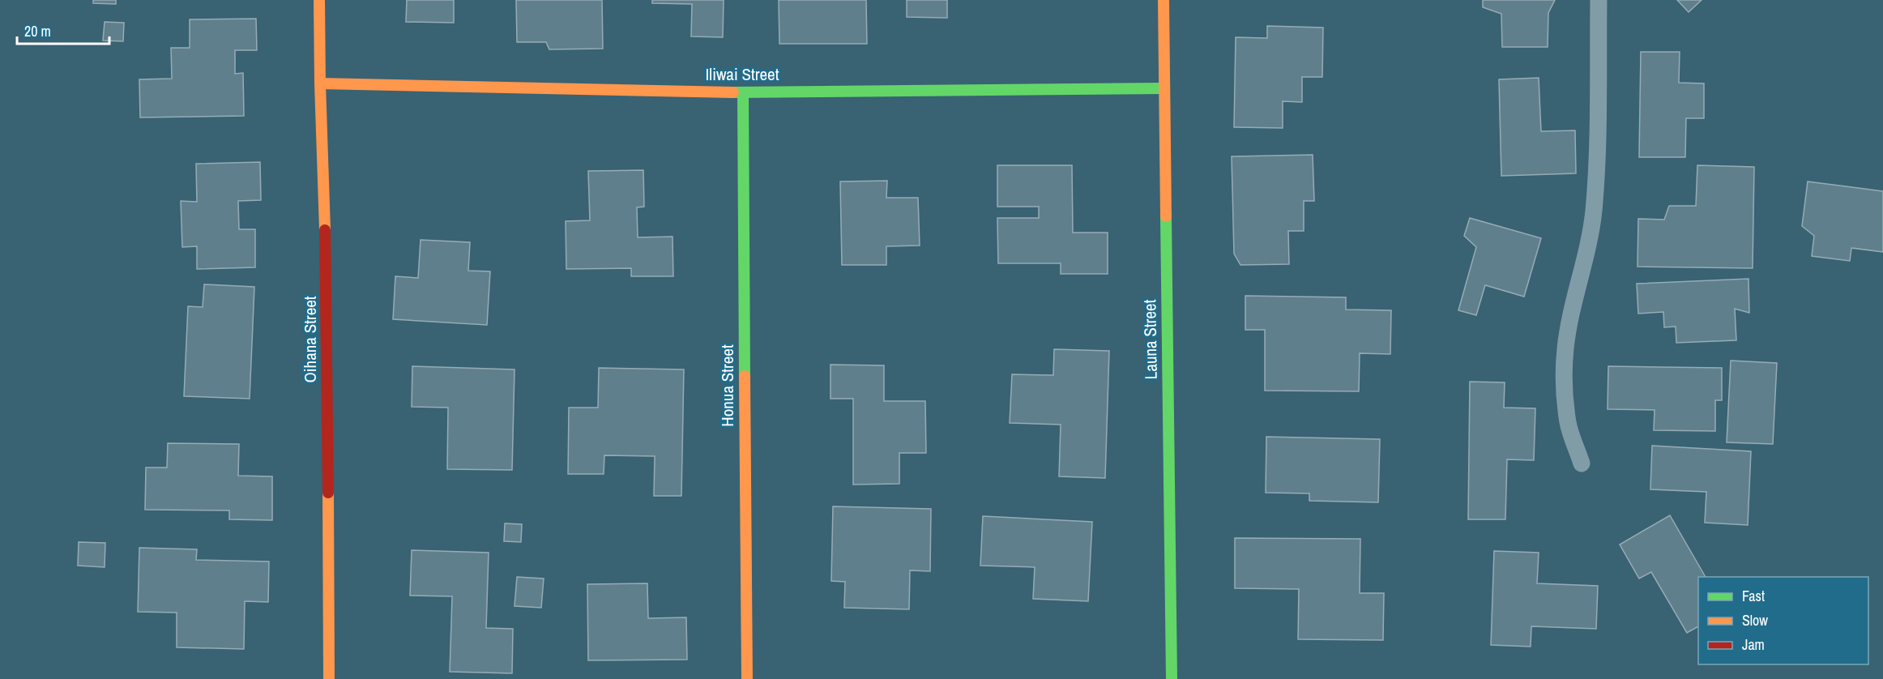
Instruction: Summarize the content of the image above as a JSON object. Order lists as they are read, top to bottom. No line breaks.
{"streets":{"street":["Iliwai Street","Oihana Street","Launa Street","Honua Street"]},"crossings":[["Iliwai Street","Oihana Street"],["Iliwai Street","Launa Street"],["Iliwai Street","Honua Street"]],"legend":["Fast","Slow","Jam"],"scale_bar":"20 m"}
